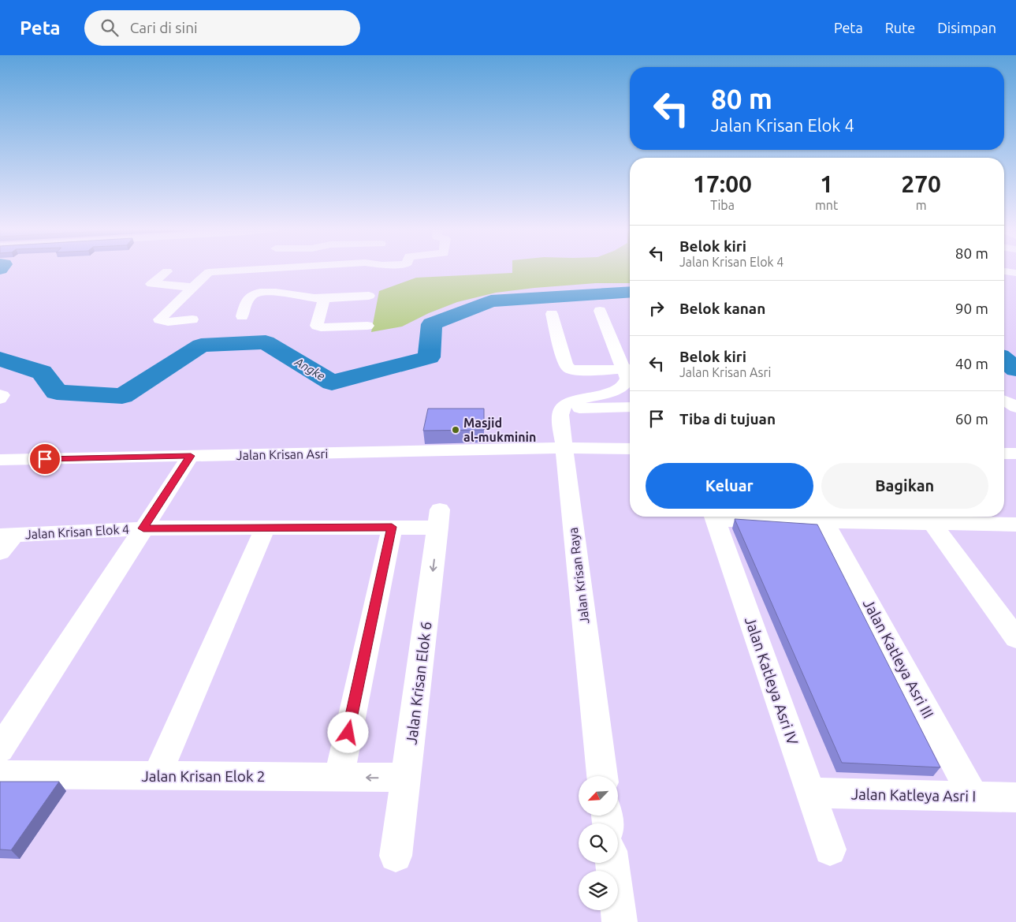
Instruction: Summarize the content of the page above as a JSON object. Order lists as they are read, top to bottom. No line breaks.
{"streets":{"street":["Jalan Krisan Asri","Jalan Krisan Elok 4","Jalan Krisan Raya","Jalan Katleya Asri III","Jalan Katleya Asri IV","Jalan Krisan Elok 6","Jalan Krisan Elok 2","Jalan Katleya Asri I"]},"crossings":[["Jalan Krisan Asri","Jalan Krisan Raya"],["Jalan Krisan Elok 4","Jalan Krisan Elok 6"],["Jalan Katleya Asri III","Jalan Katleya Asri I"],["Jalan Katleya Asri IV","Jalan Katleya Asri I"],["Jalan Krisan Elok 6","Jalan Krisan Elok 2"]],"water":["Angke"],"places":["Masjid al-mukminin"],"north":"bottom left","page":{"header":"Peta","search":"Cari di sini","nav":["Peta","Rute","Disimpan"],"turn":["80 m","Jalan Krisan Elok 4"],"eta":["17:00","Tiba","1","mnt","270","m"],"list":[{"name":"Belok kiri","note":"Jalan Krisan Elok 4","value":"80 m"},{"name":"Belok kanan","value":"90 m"},{"name":"Belok kiri","note":"Jalan Krisan Asri","value":"40 m"},{"name":"Tiba di tujuan","value":"60 m"}],"buttons":["Keluar","Bagikan"]}}
